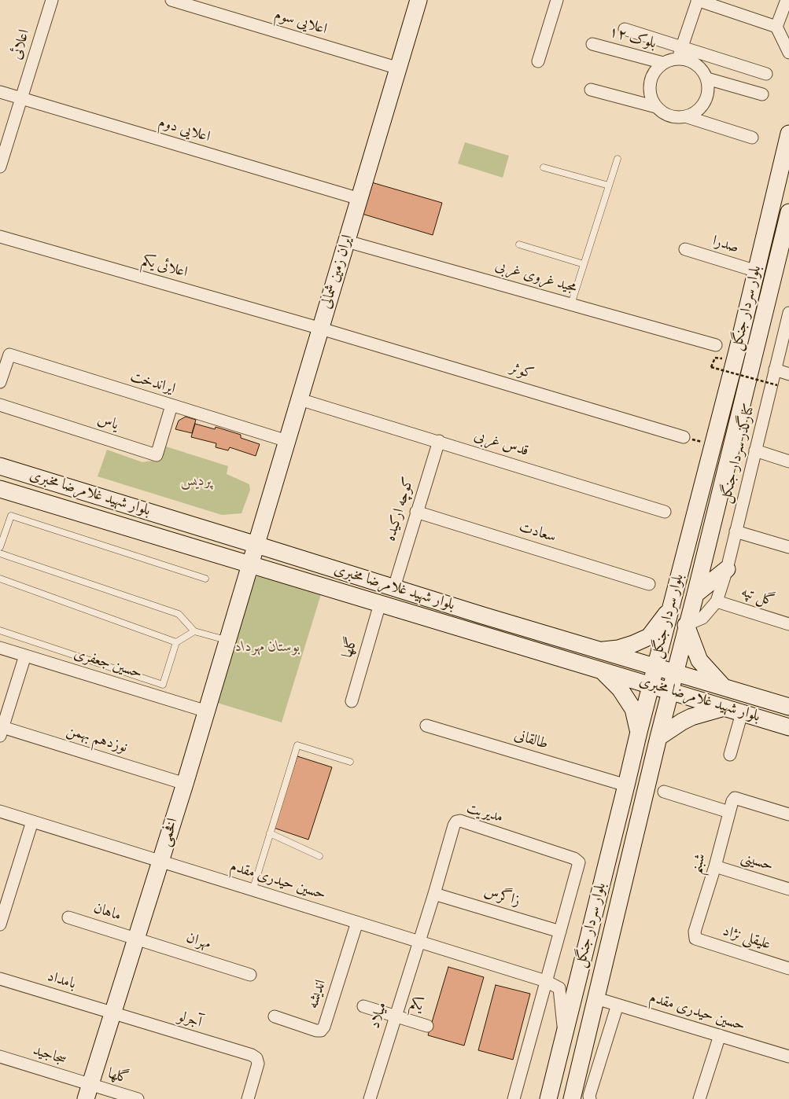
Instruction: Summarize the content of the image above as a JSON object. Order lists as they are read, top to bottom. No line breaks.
{"streets":{"main road":["ایران زمین شمالی","بلوار سردار جنگل","بلوار شهید غلامرضا مخبری","افخمی"],"street":["اعلایی سوم","بلوک ۱۲","اعلائی","اعلایی دوم","صدرا","اعلائی یکم","مجید غروی غربی","کوثر","ایراندخت","یاس","قدس غربی","کنارگذر سردار جنگل","کوچه ارکیده","سعادت","گل تپه","گلها","حسین جعفری","نوزدهم بهمن","طالقانی","مدیریت","حسینی","شبنم","حسین حیدری مقدم","زاگرس","ماهان","علیقلی نژاد","مهران","بامداد","اندیشه","یکم","میلاد","آجرلو","سجاجید"]},"crossings":[["اعلایی سوم","ایران زمین شمالی"],["اعلائی","اعلایی دوم"],["اعلایی دوم","ایران زمین شمالی"],["صدرا","بلوار سردار جنگل"],["اعلائی یکم","ایران زمین شمالی"],["اعلائی یکم","کوثر"],["ایران زمین شمالی","مجید غروی غربی"],["ایران زمین شمالی","کوثر"],["ایران زمین شمالی","ایراندخت"],["ایران زمین شمالی","قدس غربی"],["ایران زمین شمالی","بلوار شهید غلامرضا مخبری"],["ایران زمین شمالی","افخمی"],["بلوار سردار جنگل","بلوار شهید غلامرضا مخبری"],["بلوار سردار جنگل","طالقانی"],["بلوار سردار جنگل","حسین حیدری مقدم"],["ایراندخت","یاس"],["قدس غربی","کوچه ارکیده"],["کنارگذر سردار جنگل","گل تپه"],["بلوار شهید غلامرضا مخبری","کوچه ارکیده"],["بلوار شهید غلامرضا مخبری","گلها"],["بلوار شهید غلامرضا مخبری","افخمی"],["کوچه ارکیده","سعادت"],["گلها","افخمی"],["گلها","سجاجید"],["حسین جعفری","افخمی"],["نوزدهم بهمن","افخمی"],["مدیریت","حسین حیدری مقدم"],["مدیریت","زاگرس"],["مدیریت","میلاد"],["افخمی","حسین حیدری مقدم"],["افخمی","ماهان"],["افخمی","مهران"],["افخمی","بامداد"],["افخمی","آجرلو"],["افخمی","سجاجید"],["حسینی","شبنم"],["شبنم","علیقلی نژاد"],["حسین حیدری مقدم","اندیشه"],["حسین حیدری مقدم","میلاد"],["ماهان","مهران"],["بامداد","آجرلو"],["یکم","میلاد"]],"parks":["پردیس","بوستان مهرداد"]}
